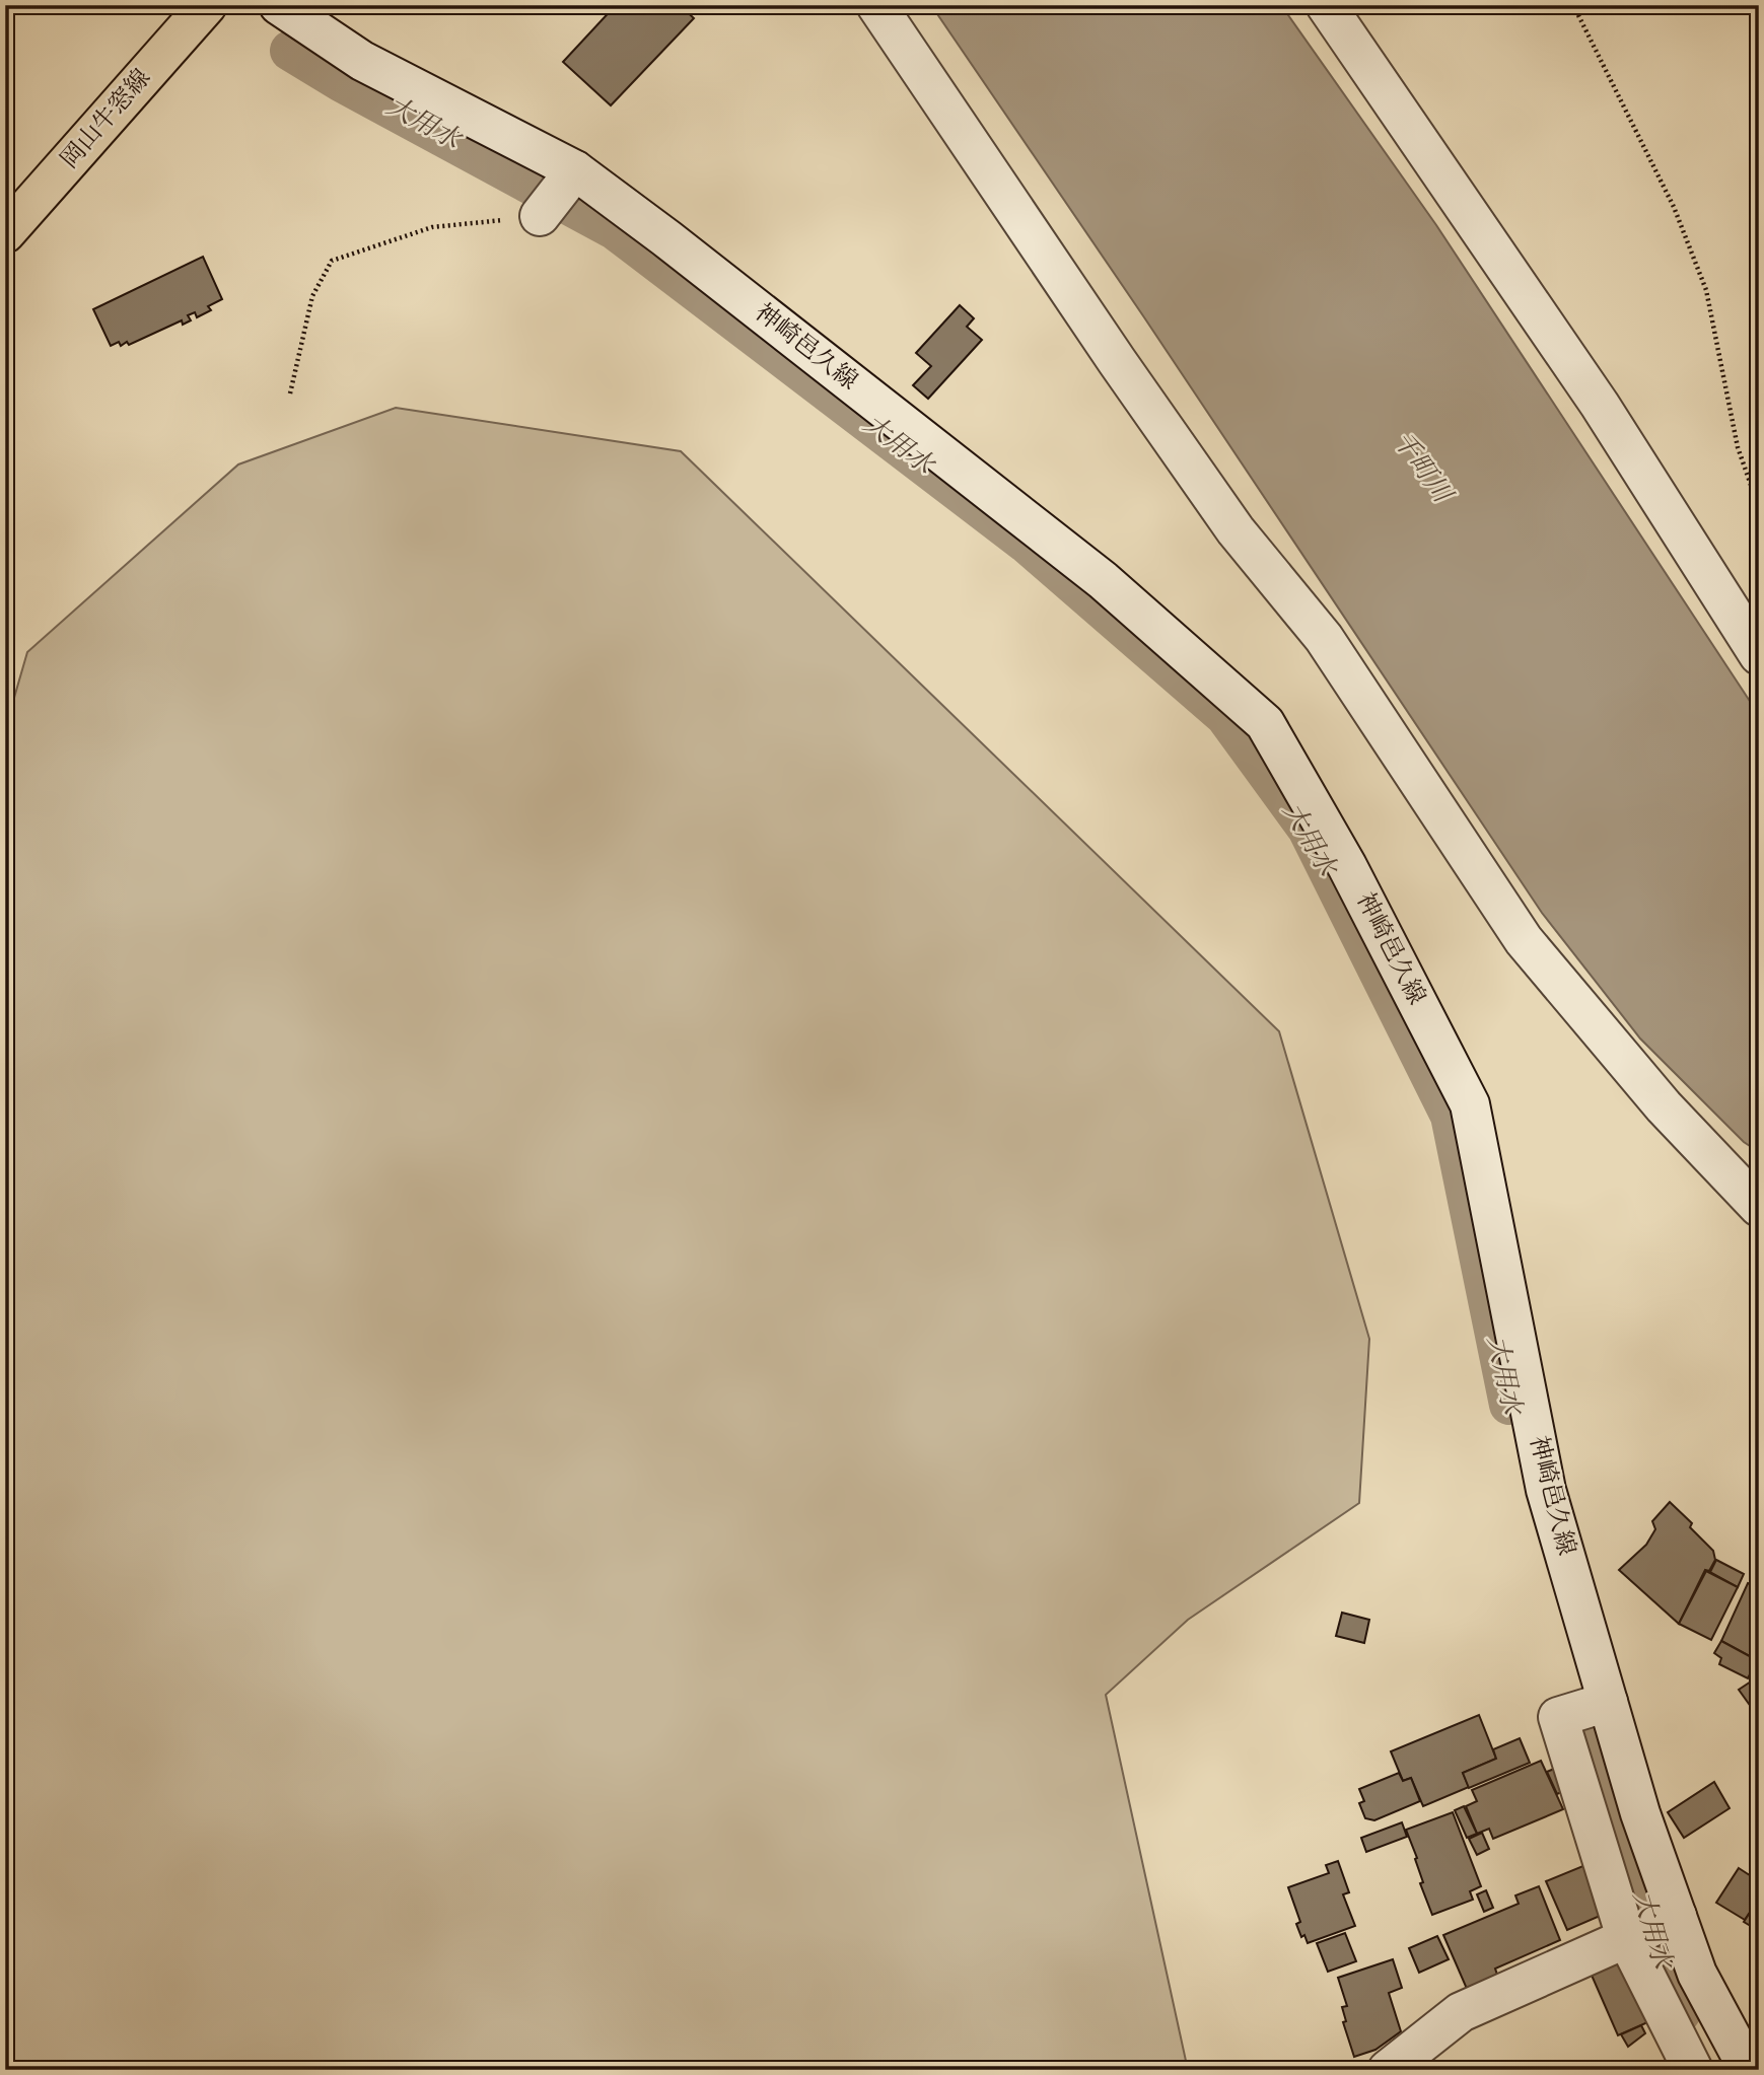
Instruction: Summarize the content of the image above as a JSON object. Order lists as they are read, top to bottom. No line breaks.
{"streets":{"main road":["岡山牛窓線"],"street":["神崎邑久線"]},"water":["大用水","千町川"]}
